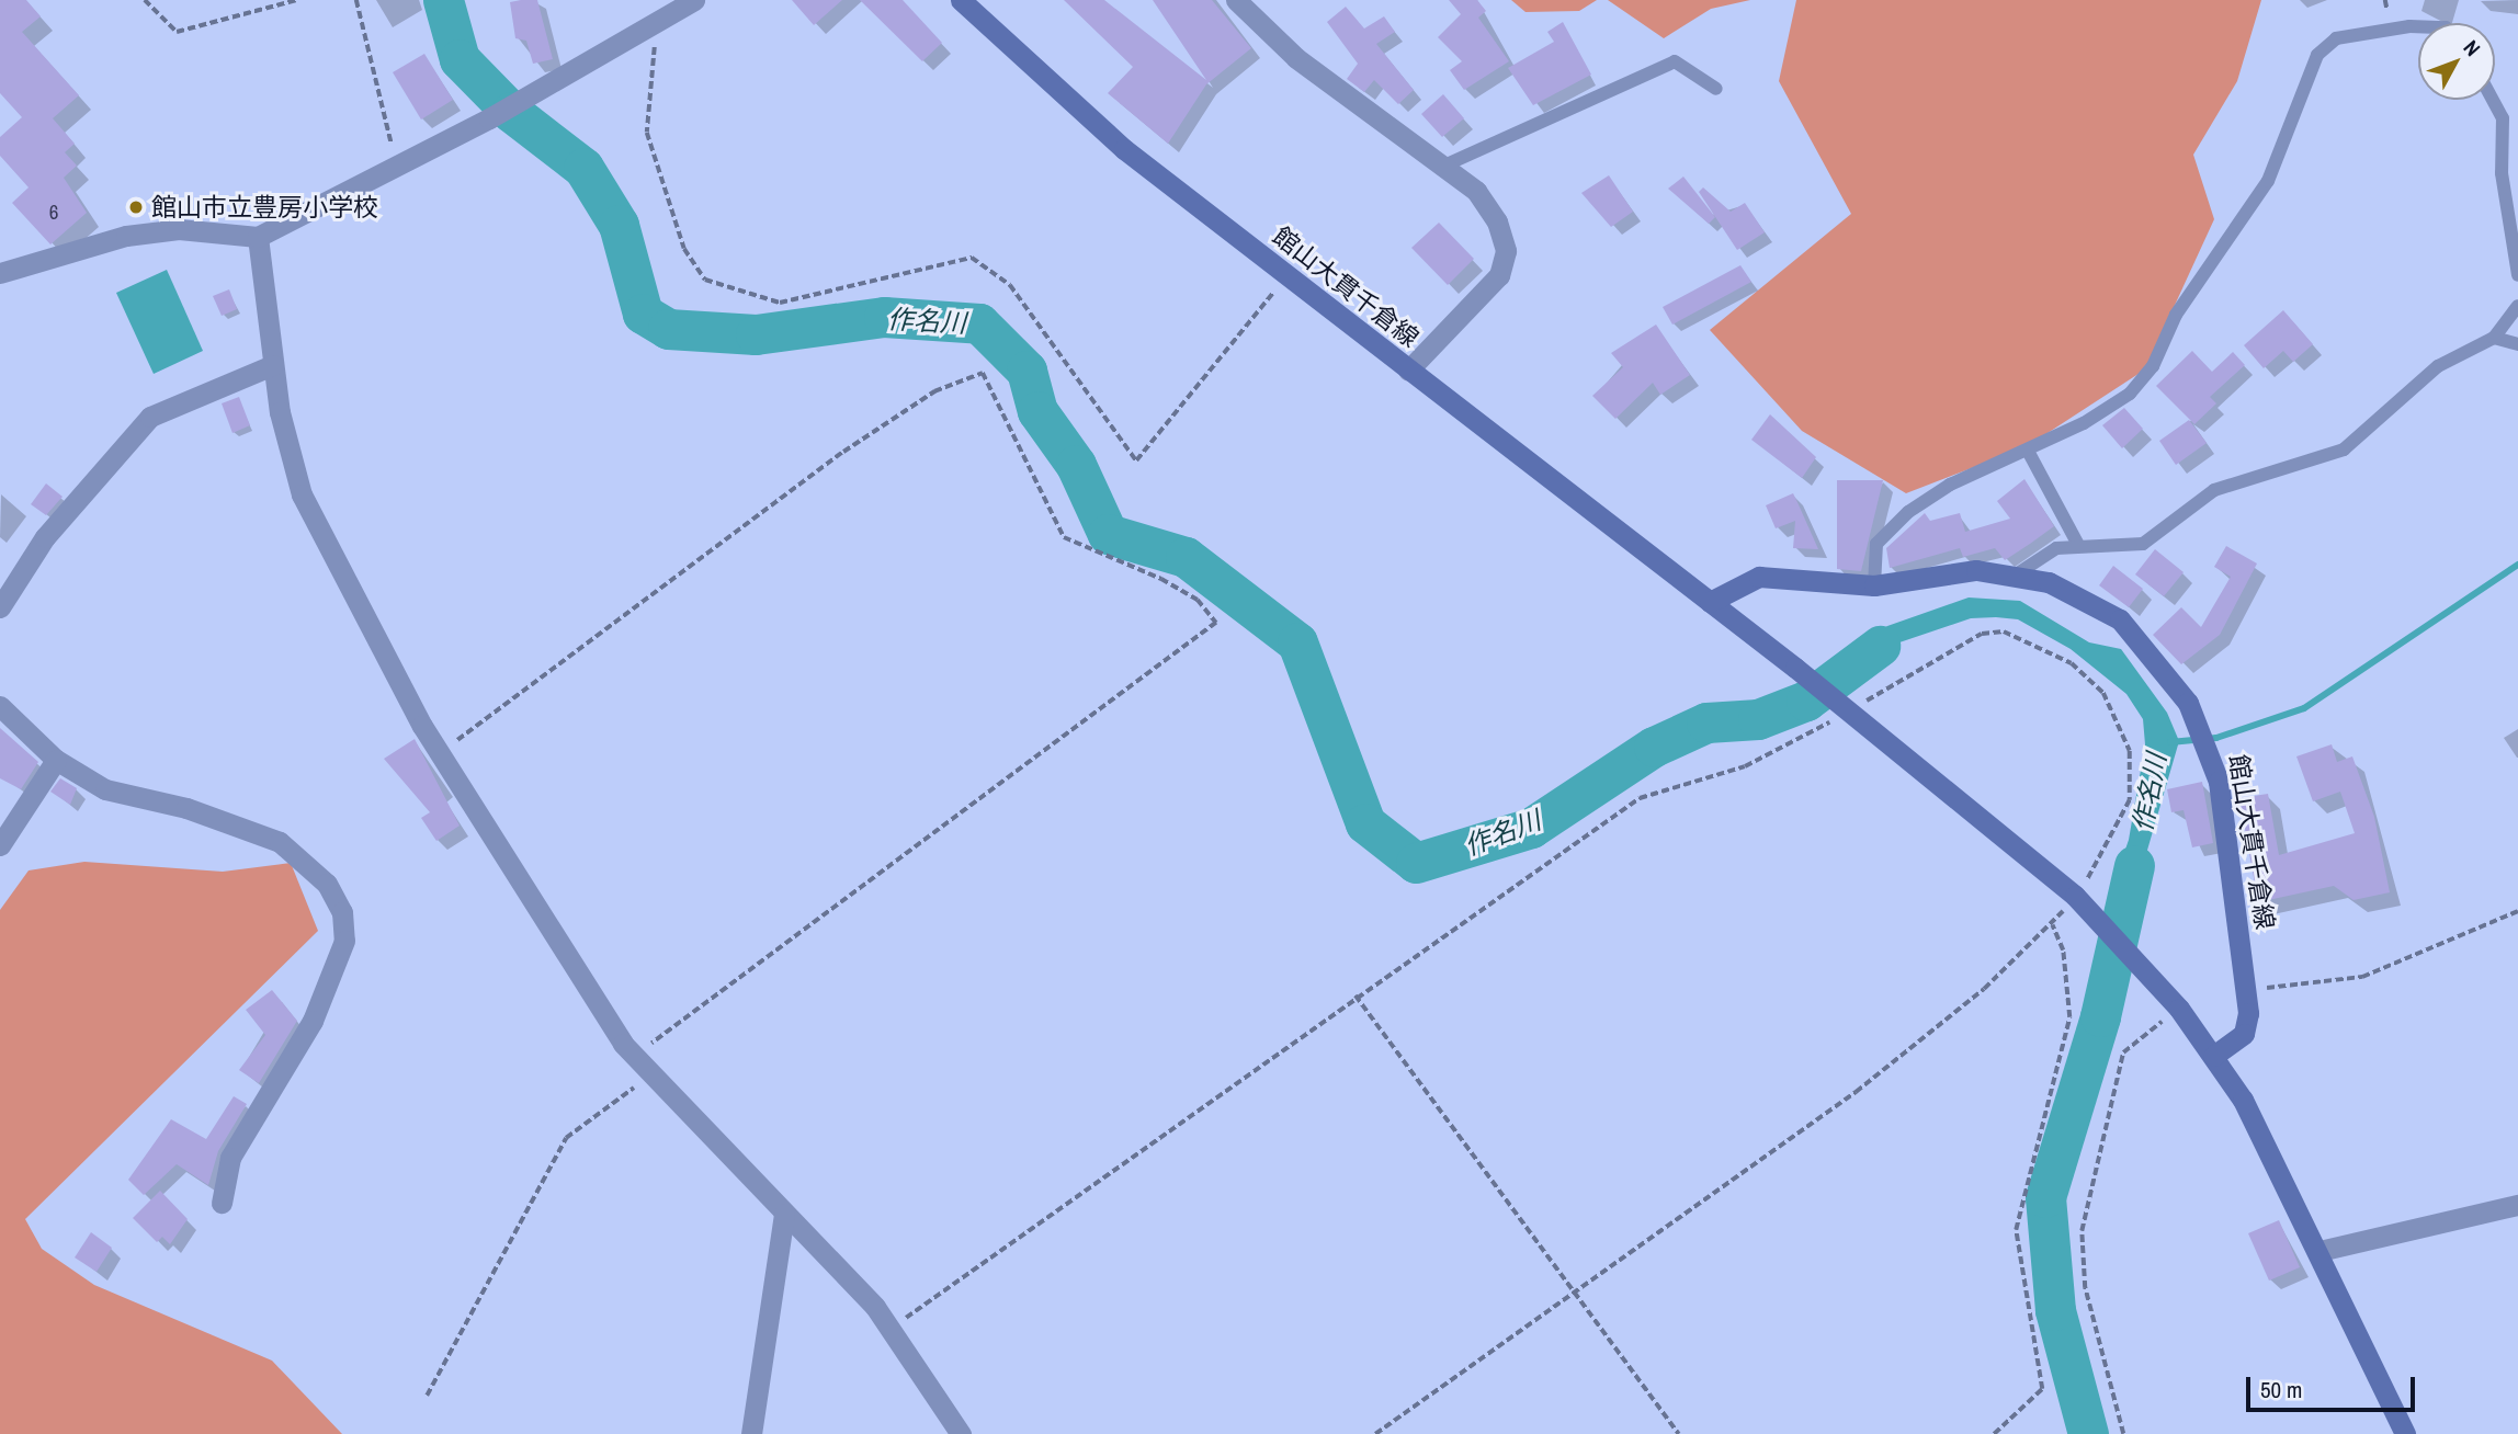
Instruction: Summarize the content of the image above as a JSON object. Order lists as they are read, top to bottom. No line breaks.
{"streets":{"main road":["館山大貫千倉線"]},"water":["作名川"],"places":["館山市立豊房小学校"],"house_numbers":["6"],"scale_bar":"50 m","north":"top right"}
